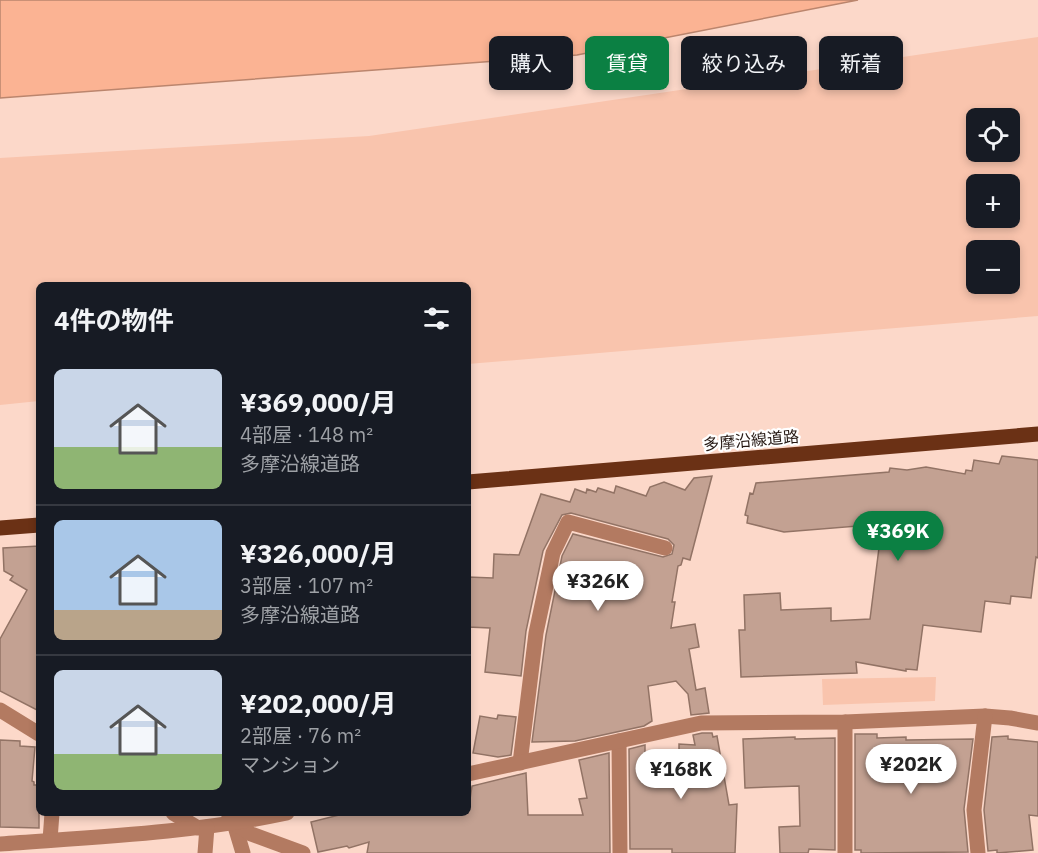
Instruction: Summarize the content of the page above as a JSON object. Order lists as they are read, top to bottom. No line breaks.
{"streets":{"main road":["多摩沿線道路"]},"page":{"chip":["購入","賃貸","絞り込み","新着"],"map_buttons":["+","−"],"heading":"4件の物件","list":[{"name":"¥369,000/月","note":"4部屋 · 148 m² · 多摩沿線道路"},{"name":"¥326,000/月","note":"3部屋 · 107 m² · 多摩沿線道路"},{"name":"¥202,000/月","note":"2部屋 · 76 m² · マンション"}],"price":["¥369K","¥326K","¥202K","¥168K"]}}
